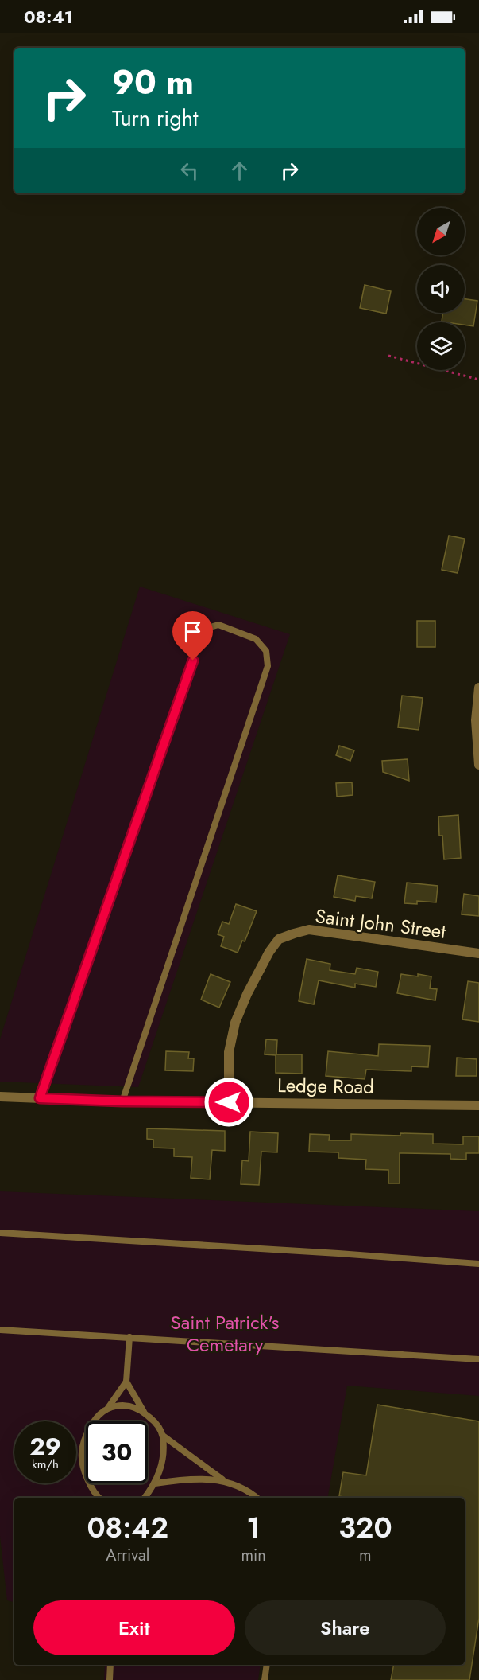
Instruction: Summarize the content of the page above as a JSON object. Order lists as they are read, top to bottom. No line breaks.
{"streets":{"street":["Saint John Street","Ledge Road"]},"crossings":[["Saint John Street","Ledge Road"]],"parks":["Saint Patrick's Cemetary"],"north":"bottom left","page":{"status":"08:41","turn":["90 m","Turn right"],"speed":"29 km/h","limit":"30","eta":["08:42","Arrival","1","min","320","m"],"buttons":["Exit","Share"]}}
